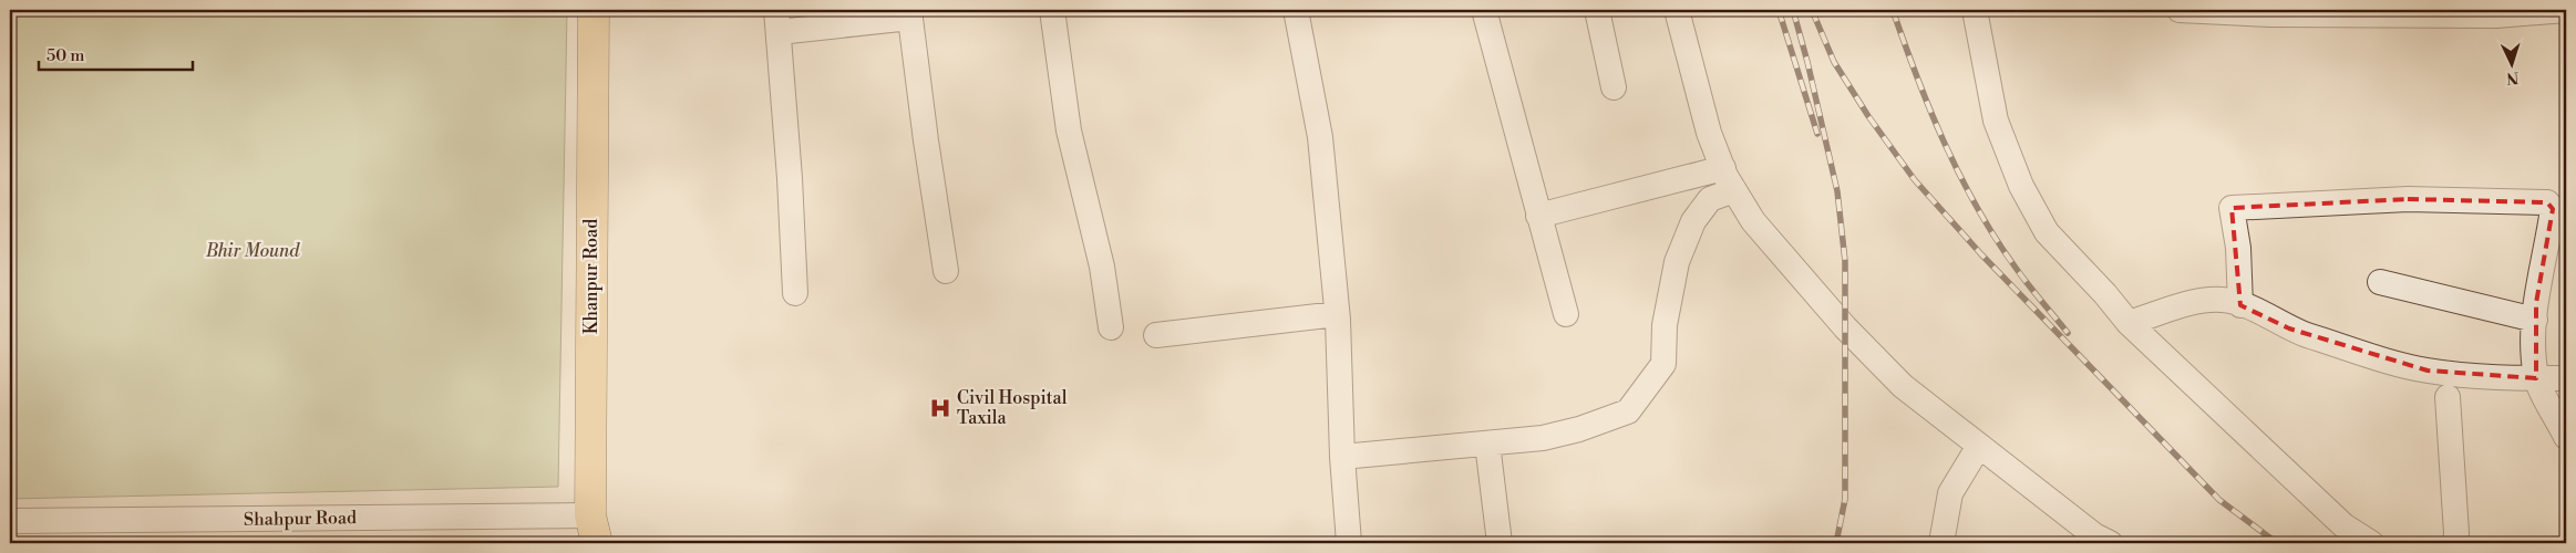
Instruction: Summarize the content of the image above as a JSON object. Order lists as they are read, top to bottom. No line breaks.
{"streets":{"highway":["Khanpur Road"],"street":["Shahpur Road"]},"crossings":[["Khanpur Road","Shahpur Road"]],"parks":["Bhir Mound"],"places":{"hospital":["Civil Hospital Taxila"]},"scale_bar":"50 m","north":"bottom"}
